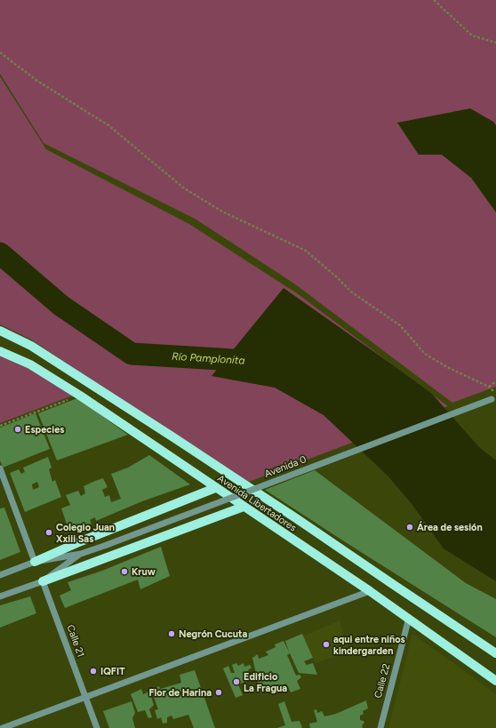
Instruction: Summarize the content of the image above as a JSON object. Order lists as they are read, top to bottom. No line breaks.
{"streets":{"main road":["Avenida Libertadores"],"street":["Avenida 0","Calle 21","Calle 22"]},"crossings":[["Avenida 0","Calle 21"],["Avenida Libertadores","Calle 22"]],"water":["Río Pamplonita"],"places":["Especies","Área de sesión","Colegio Juan Xxiii Sas","Kruw","Negrón Cucuta","aqui entre niños kindergarden","IQFIT","Edificio La Fragua","Flor de Harina"]}
